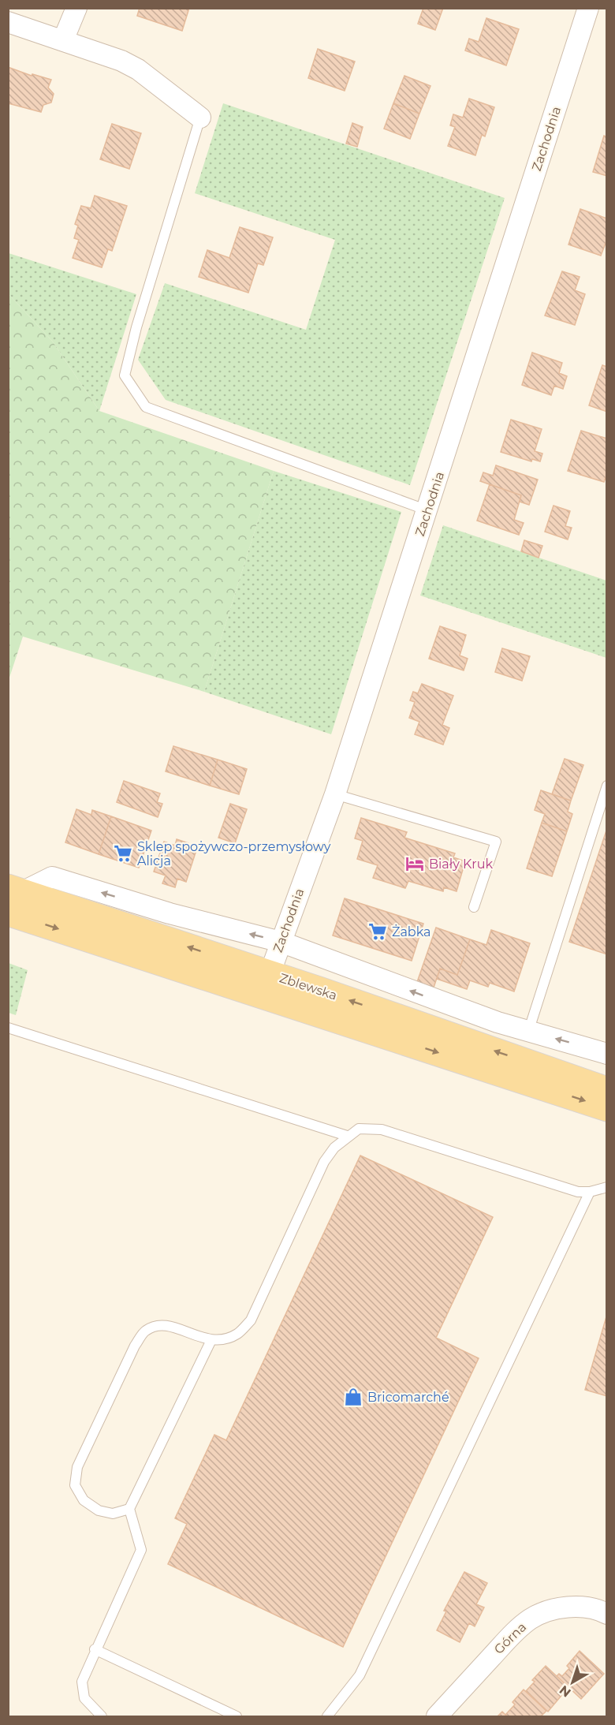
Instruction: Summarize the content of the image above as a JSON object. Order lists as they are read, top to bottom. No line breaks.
{"streets":{"main road":["Zblewska"],"street":["Zachodnia","Górna"]},"crossings":[["Zachodnia","Zblewska"]],"places":{"supermarket":["Sklep spożywczo-przemysłowy Alicja","Żabka"],"hotel":["Biały Kruk"],"shop":["Bricomarché"]},"north":"bottom left"}
